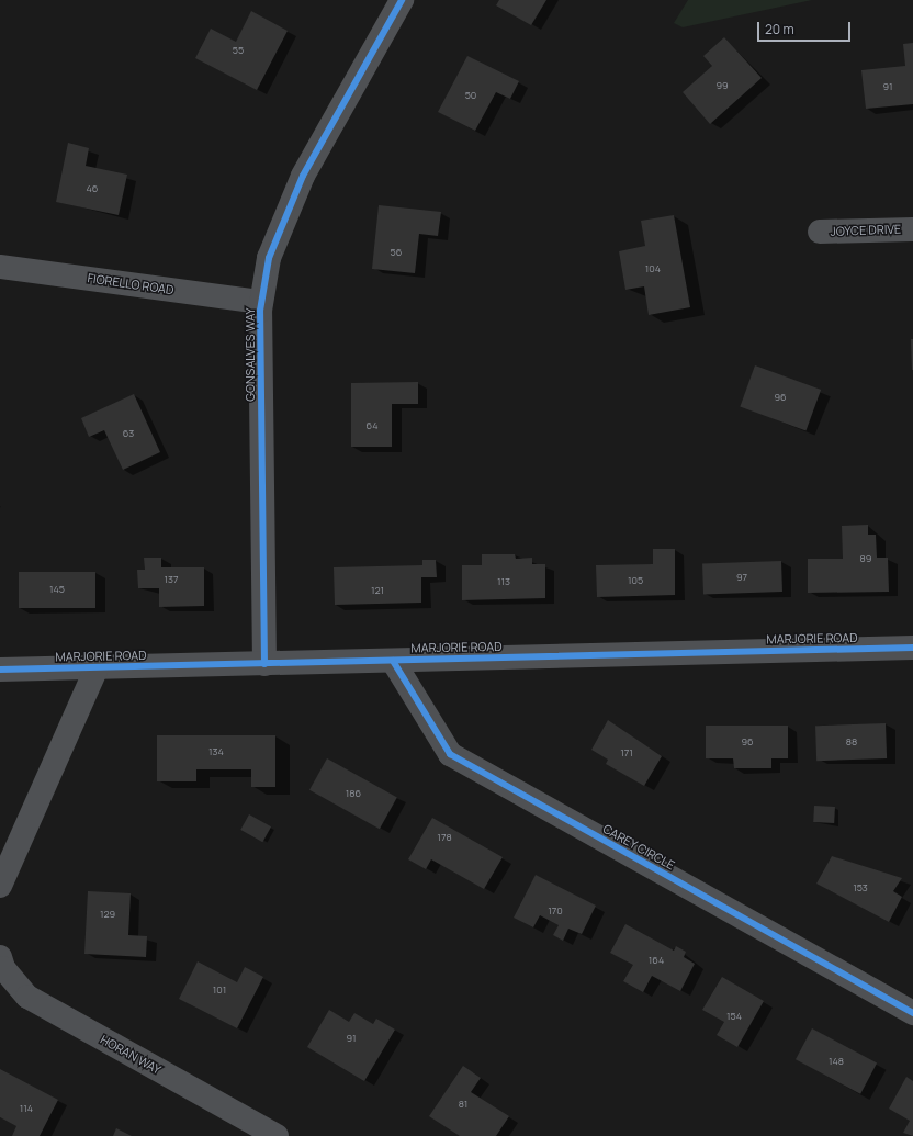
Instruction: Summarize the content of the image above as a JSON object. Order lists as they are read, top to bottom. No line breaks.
{"streets":{"street":["JOYCE DRIVE","FIORELLO ROAD","GONSALVES WAY","MARJORIE ROAD","CAREY CIRCLE","HORAN WAY"]},"crossings":[["FIORELLO ROAD","GONSALVES WAY"],["GONSALVES WAY","MARJORIE ROAD"],["MARJORIE ROAD","CAREY CIRCLE"]],"house_numbers":["55","99","91","50","46","56","104","96","64","63","89","97","137","105","113","145","121","96","88","134","171","186","178","153","170","129","164","101","154","91","148","81","114"],"scale_bar":"20 m"}
